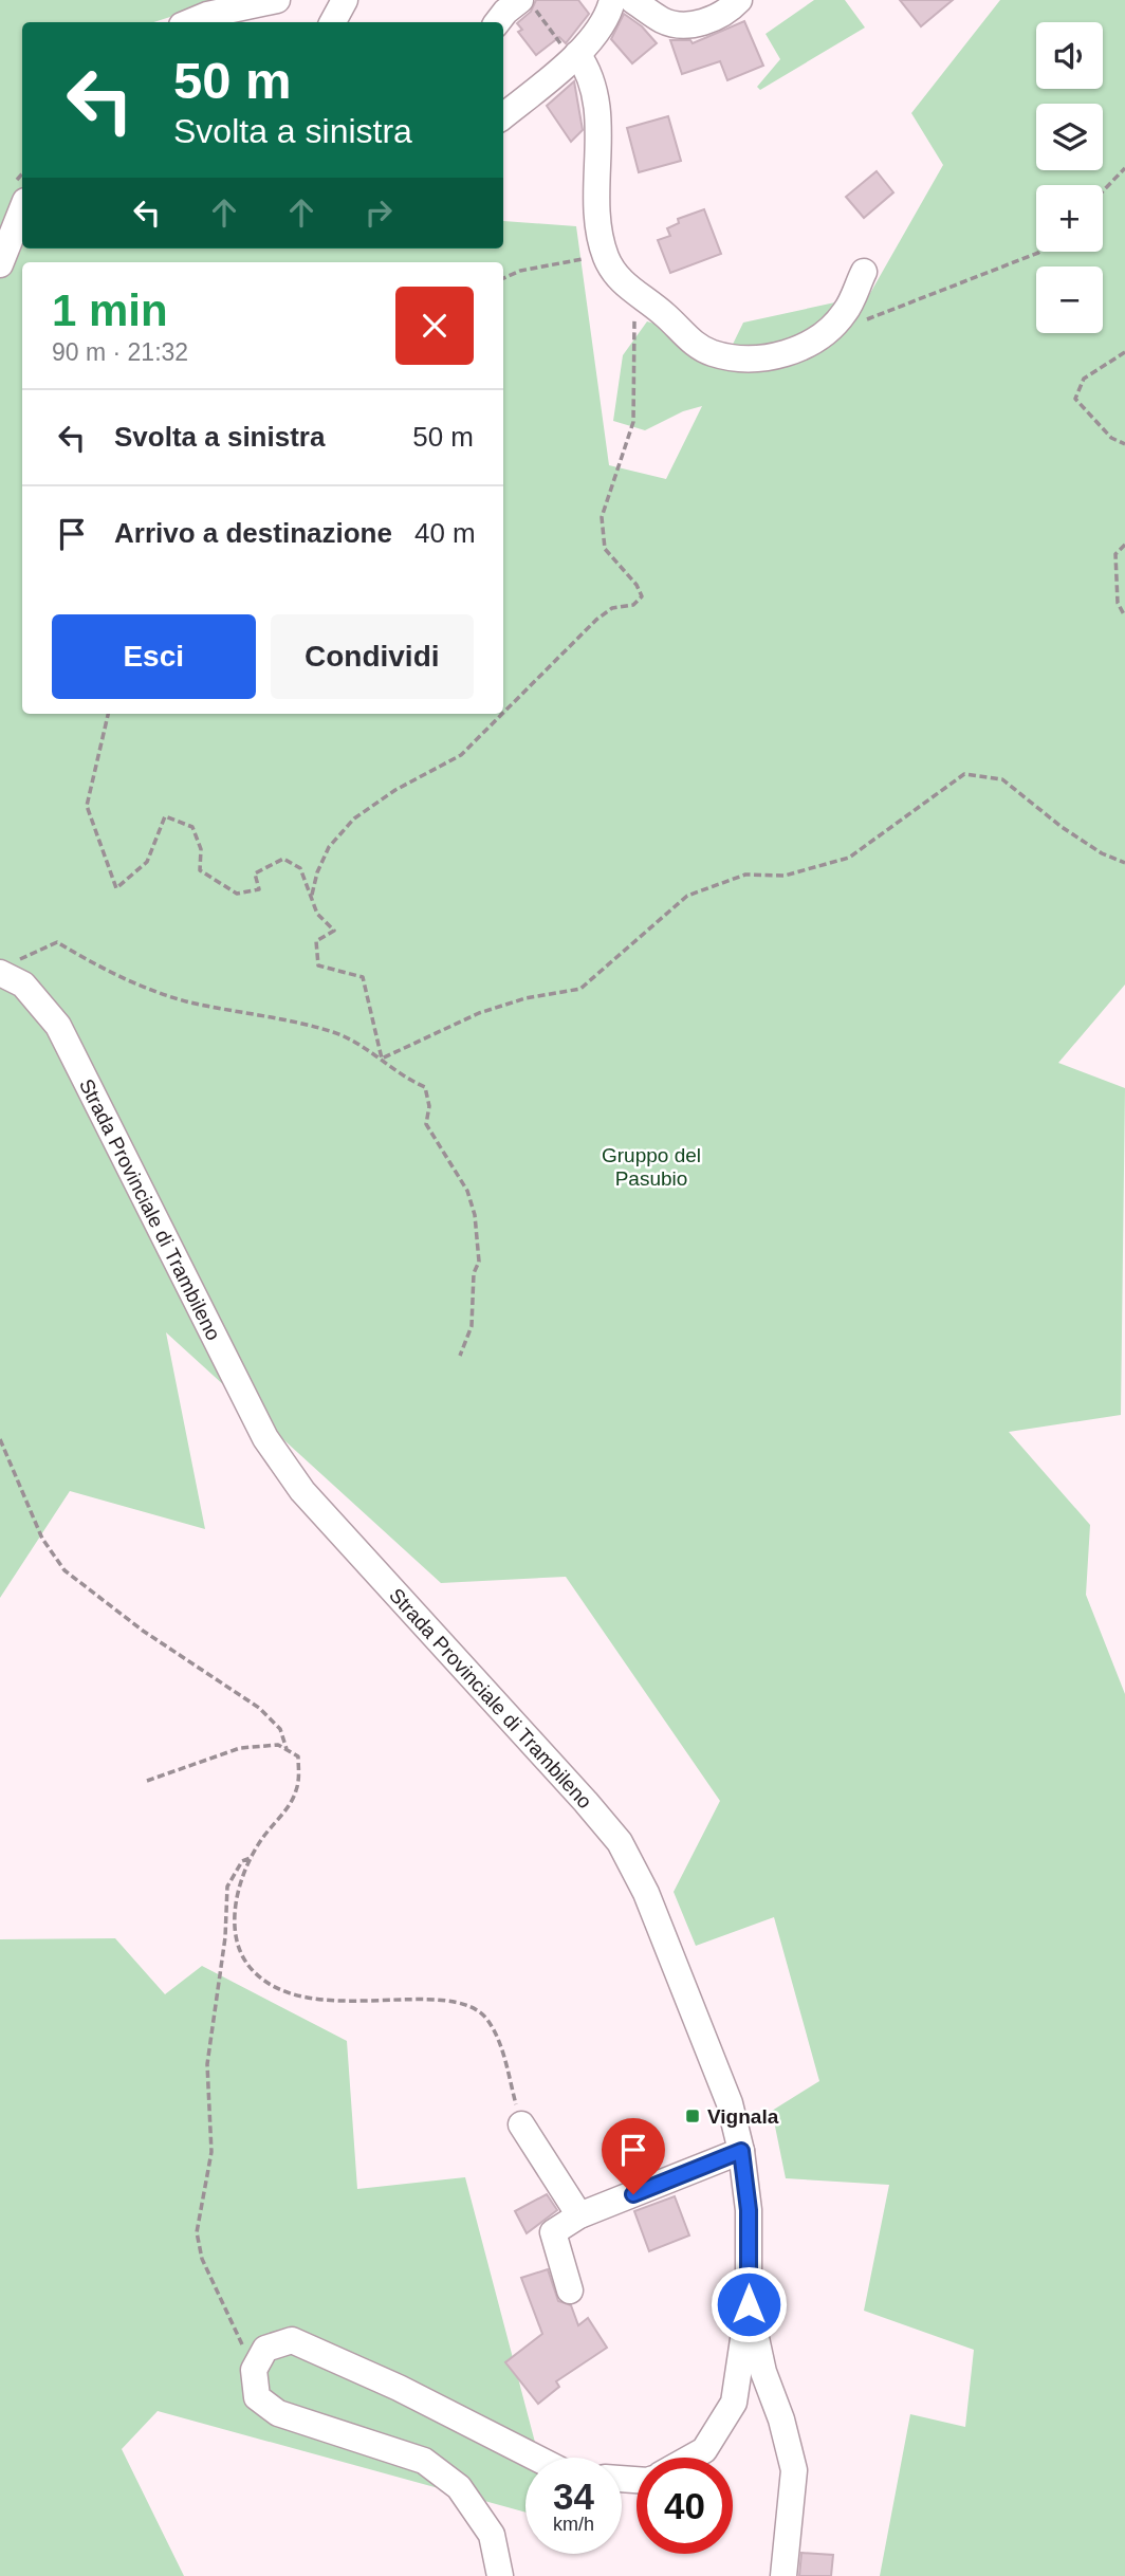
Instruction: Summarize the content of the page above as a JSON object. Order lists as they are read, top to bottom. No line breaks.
{"streets":{"street":["Strada Provinciale di Trambileno"]},"parks":["Gruppo del Pasubio"],"places":{"transit":["Vignala"]},"page":{"map_buttons":["+","−"],"turn":["50 m","Svolta a sinistra"],"heading":["1 min","90 m · 21:32"],"list":[{"name":"Svolta a sinistra","value":"50 m"},{"name":"Arrivo a destinazione","value":"40 m"}],"buttons":["Esci","Condividi"],"speed":"34 km/h","limit":"40"}}
